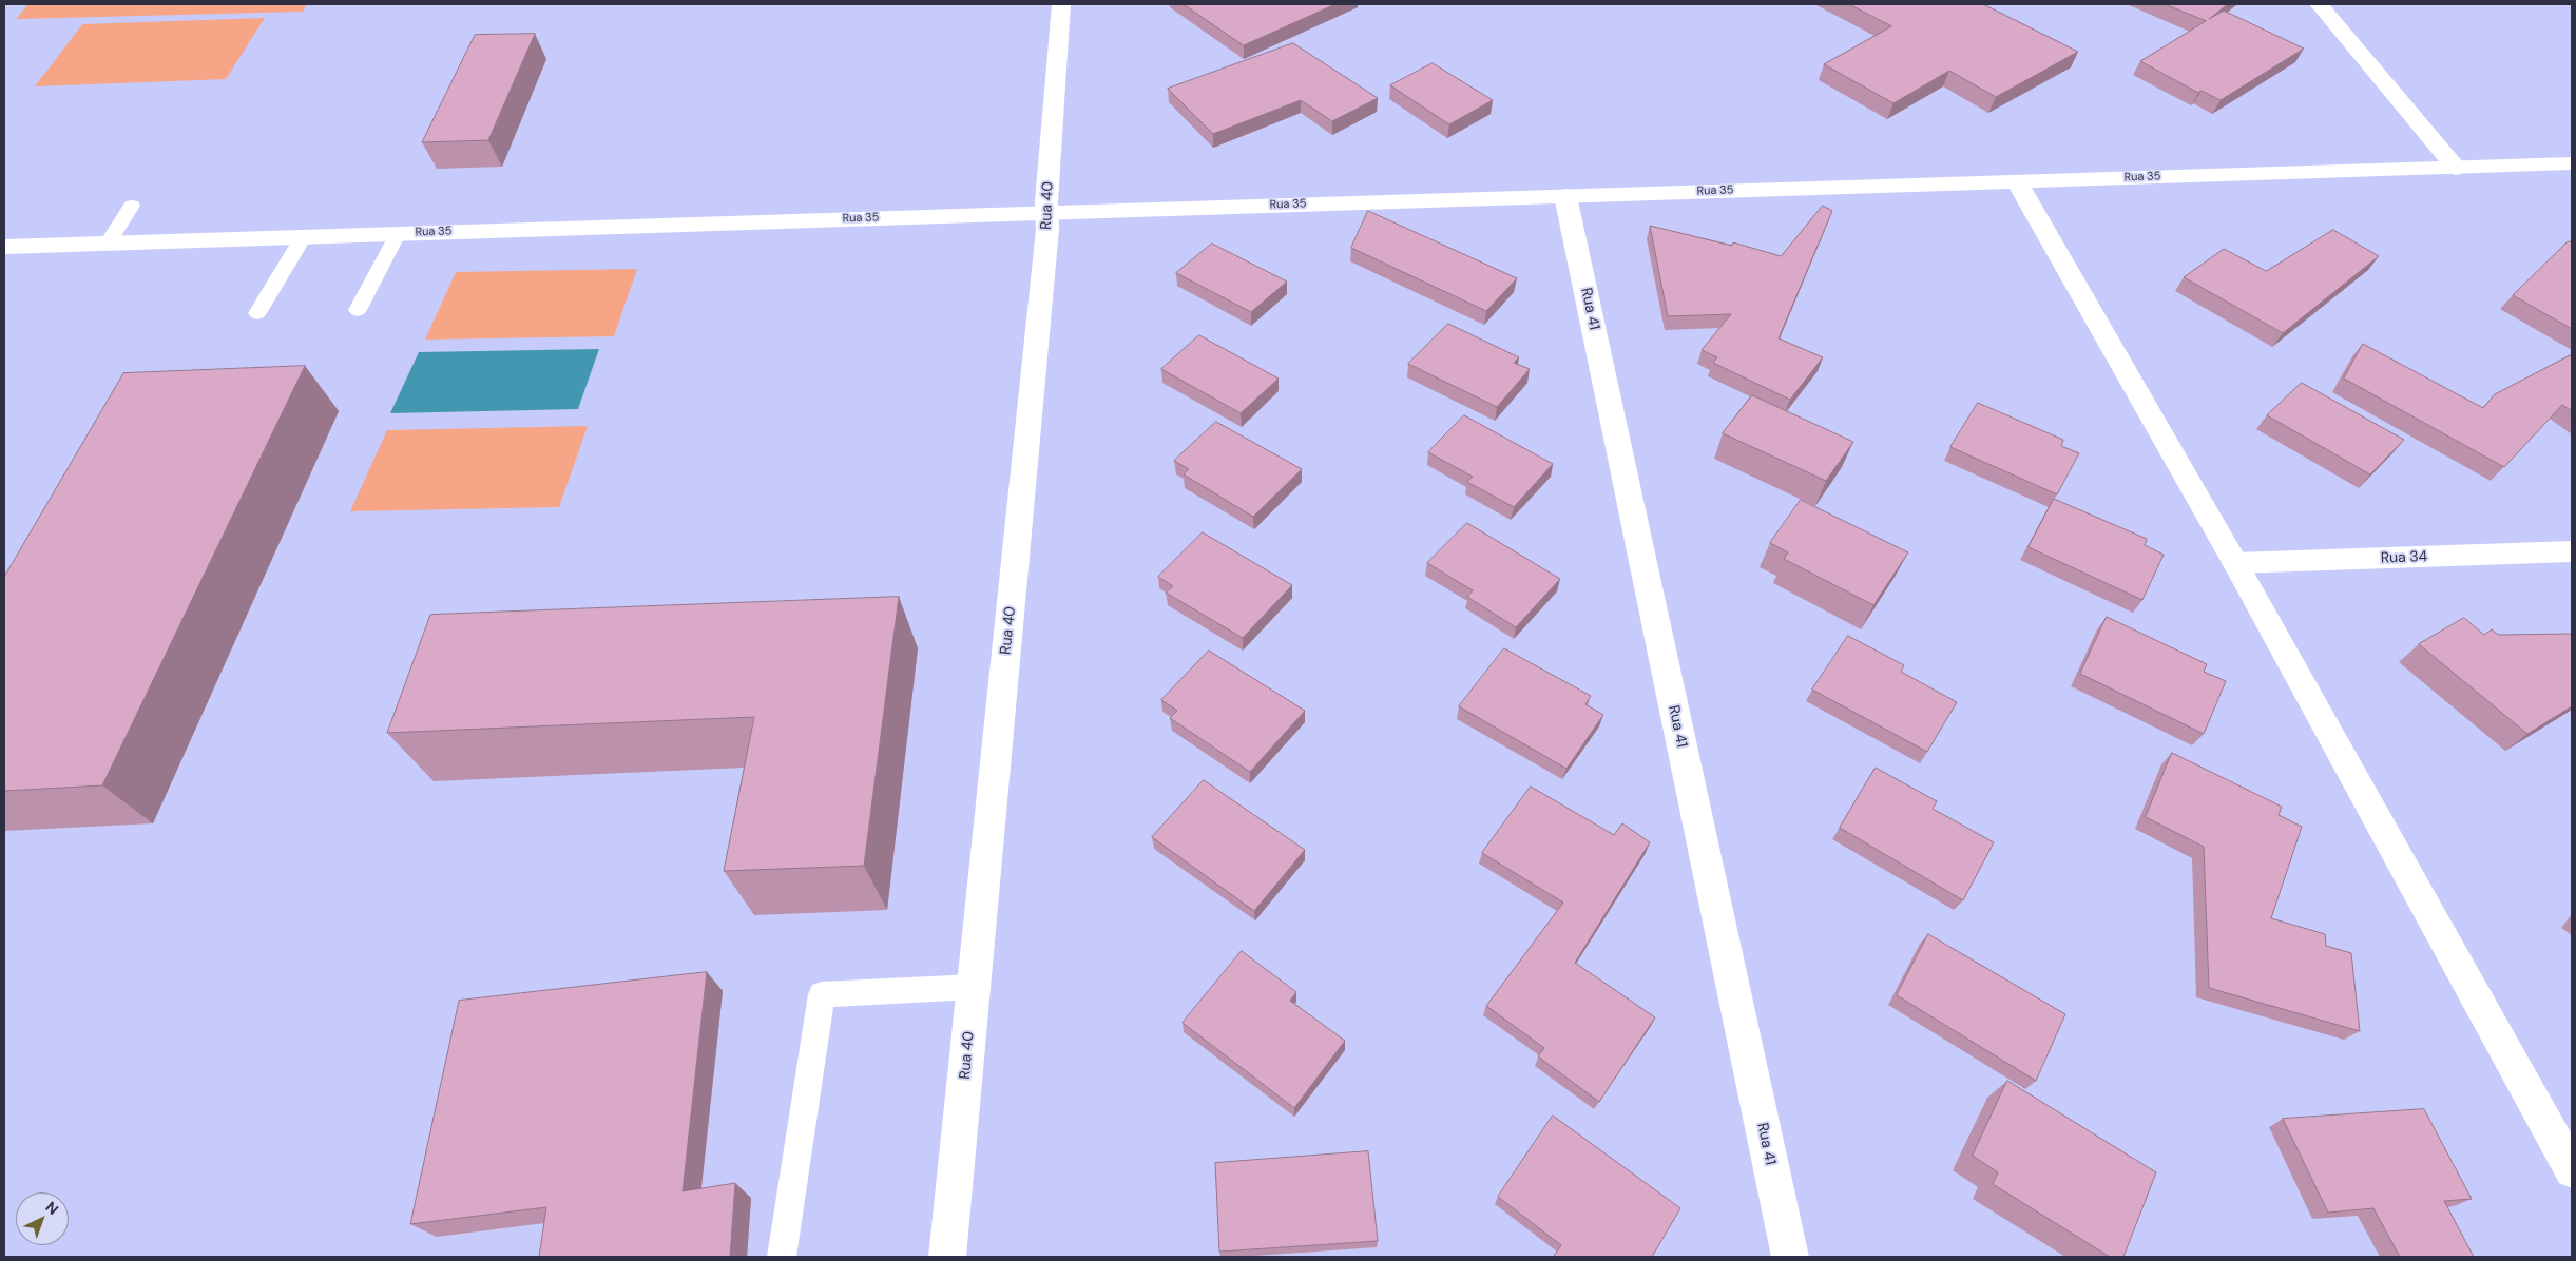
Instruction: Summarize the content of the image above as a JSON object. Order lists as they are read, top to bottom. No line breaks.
{"streets":{"street":["Rua 35","Rua 40","Rua 41","Rua 34"]},"crossings":[["Rua 35","Rua 40"],["Rua 35","Rua 41"]],"north":"top right"}
